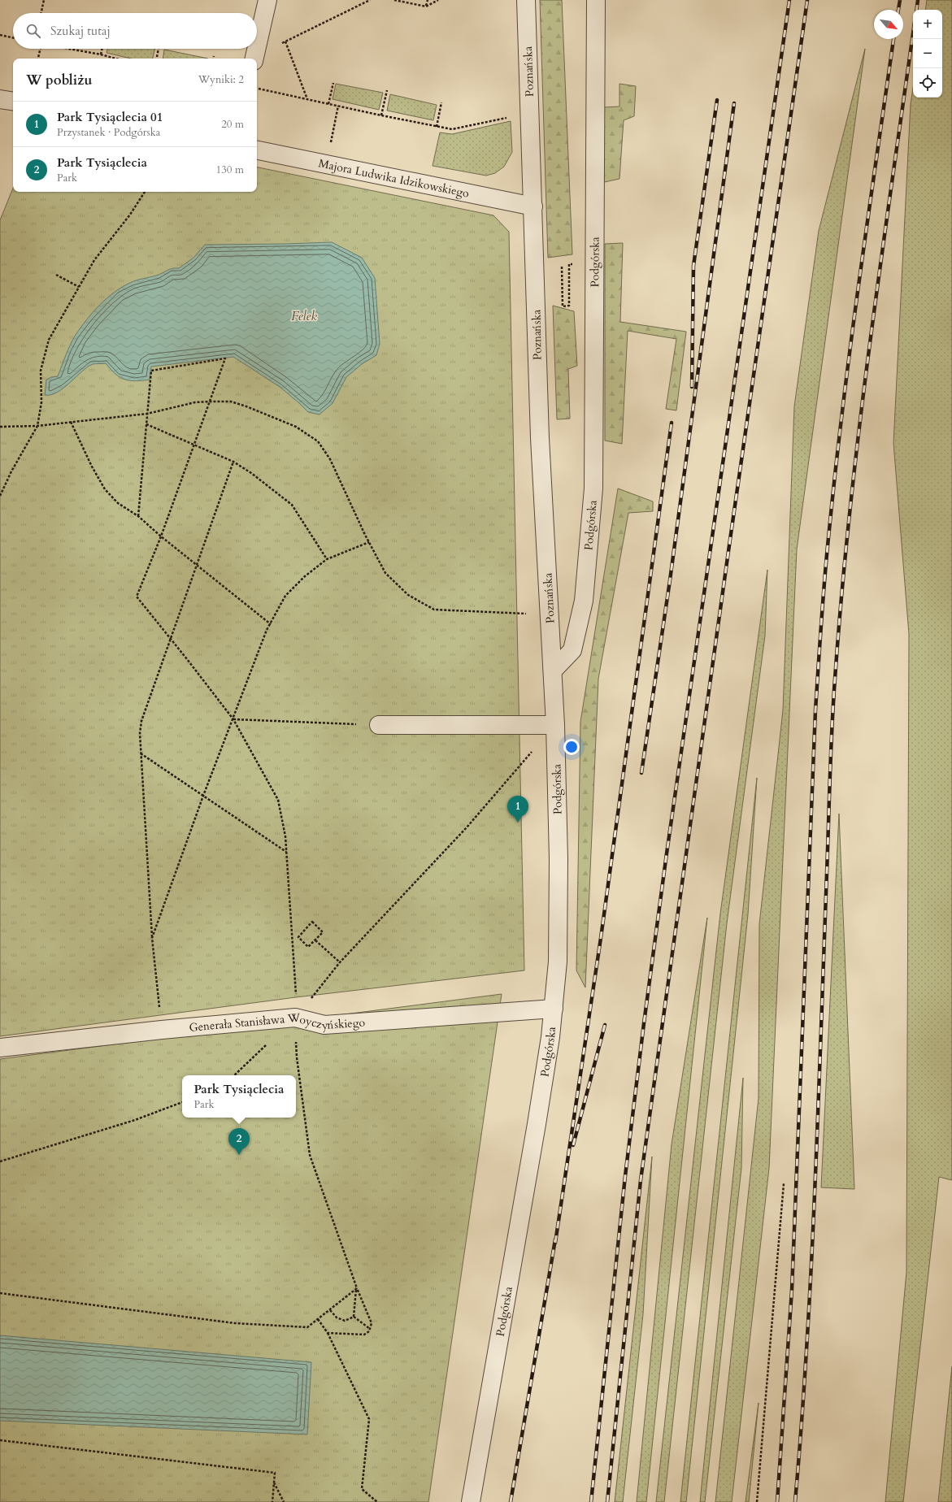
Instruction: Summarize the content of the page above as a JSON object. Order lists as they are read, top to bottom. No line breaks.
{"streets":{"street":["Poznańska","Majora Ludwika Idzikowskiego","Podgórska","Generała Stanisława Woyczyńskiego"]},"crossings":[["Poznańska","Majora Ludwika Idzikowskiego"],["Poznańska","Podgórska"],["Podgórska","Generała Stanisława Woyczyńskiego"]],"water":["Felek"],"north":"bottom right","page":{"map_buttons":["+","−"],"search":"Szukaj tutaj","heading":["W pobliżu","Wyniki: 2"],"list":[{"mark":"1","name":"Park Tysiąclecia 01","note":"Przystanek · Podgórska","value":"20 m"},{"mark":"2","name":"Park Tysiąclecia","note":"Park","value":"130 m"}],"pins":["1","2"],"popup":["Park Tysiąclecia","Park"]}}
